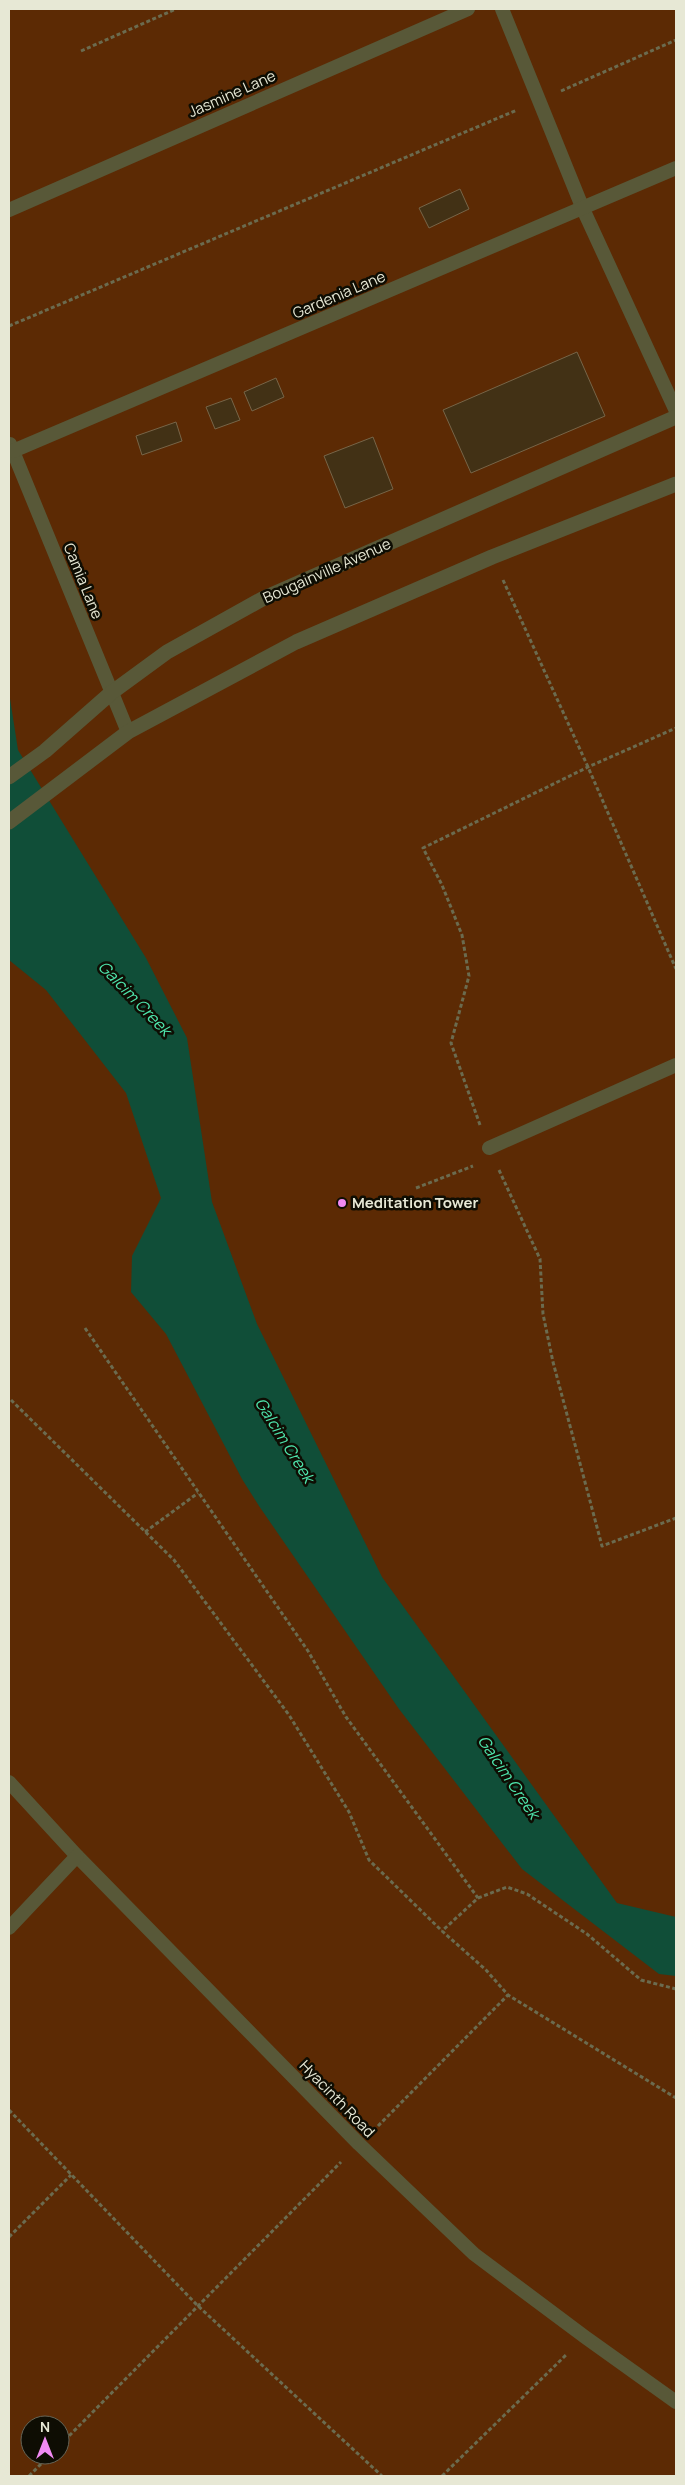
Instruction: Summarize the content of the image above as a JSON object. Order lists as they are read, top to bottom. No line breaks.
{"streets":{"street":["Bougainville Avenue"],"lane":["Jasmine Lane","Gardenia Lane","Camia Lane","Hyacinth Road"]},"crossings":[["Gardenia Lane","Camia Lane"],["Bougainville Avenue","Camia Lane"]],"water":["Galcim Creek"],"places":["Meditation Tower"],"north":"top"}
